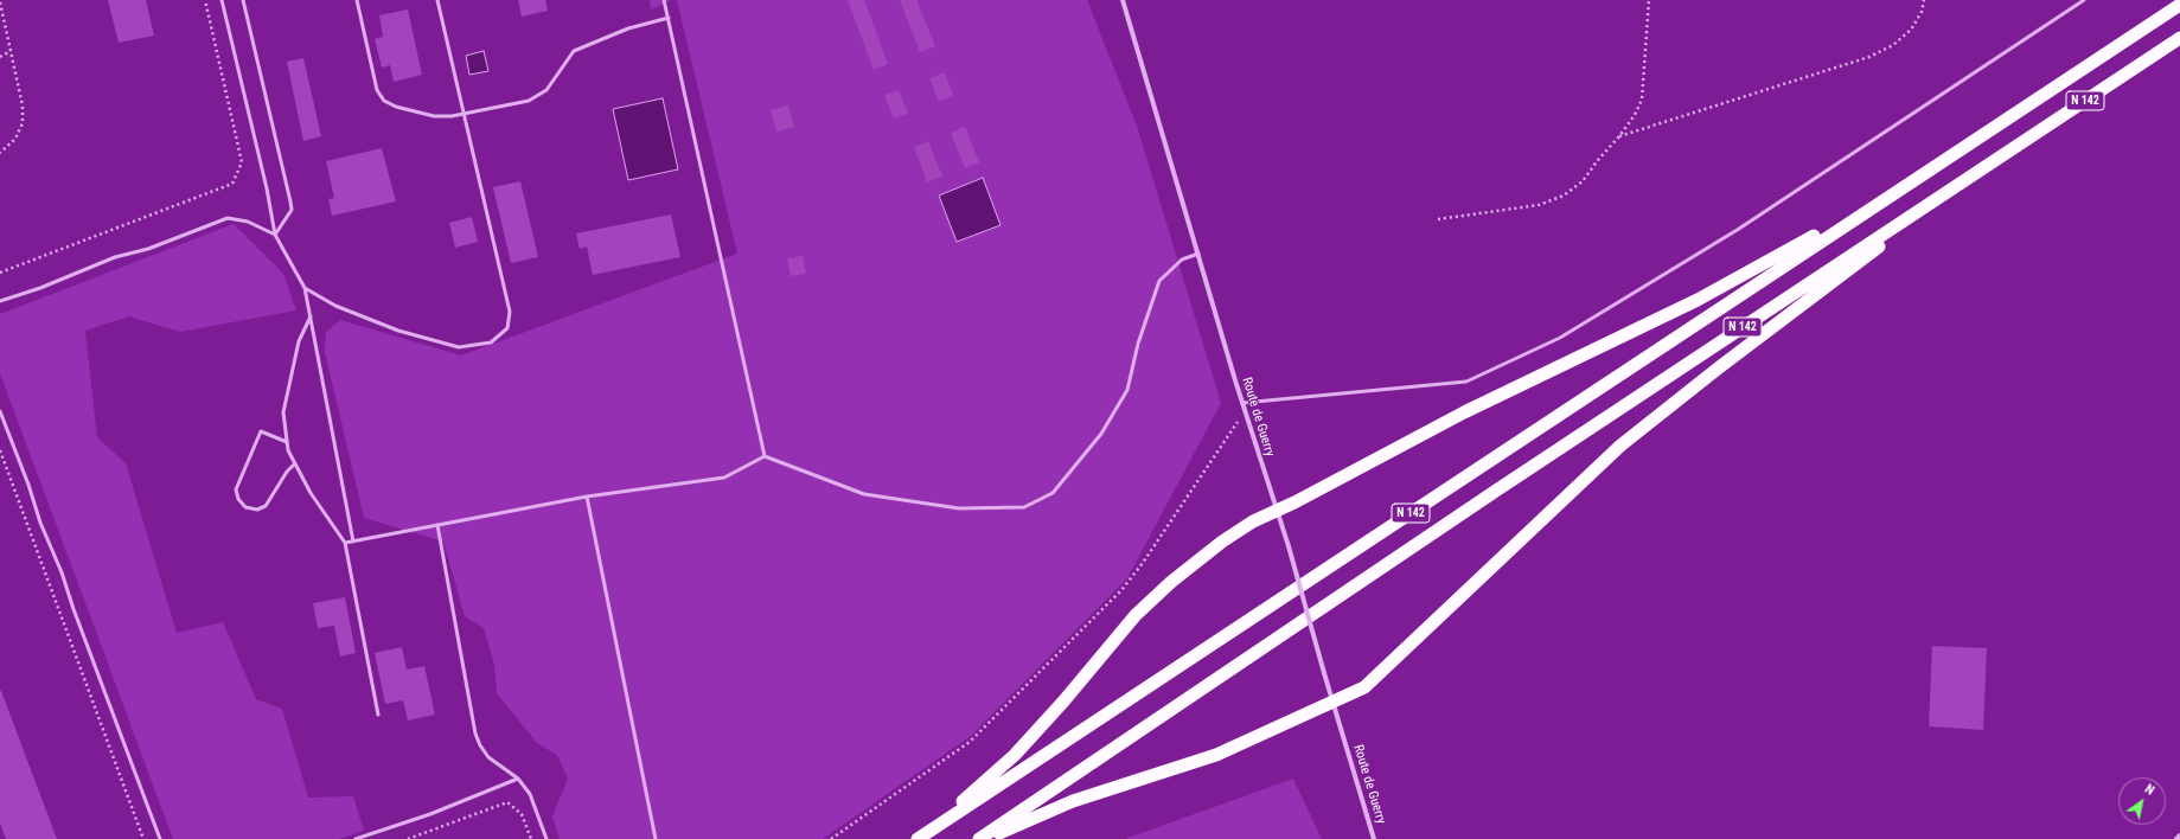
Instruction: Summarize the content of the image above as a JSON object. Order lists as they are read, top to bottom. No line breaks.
{"streets":{"highway":["N 142"],"street":["Route de Guerry"]},"north":"top right"}
